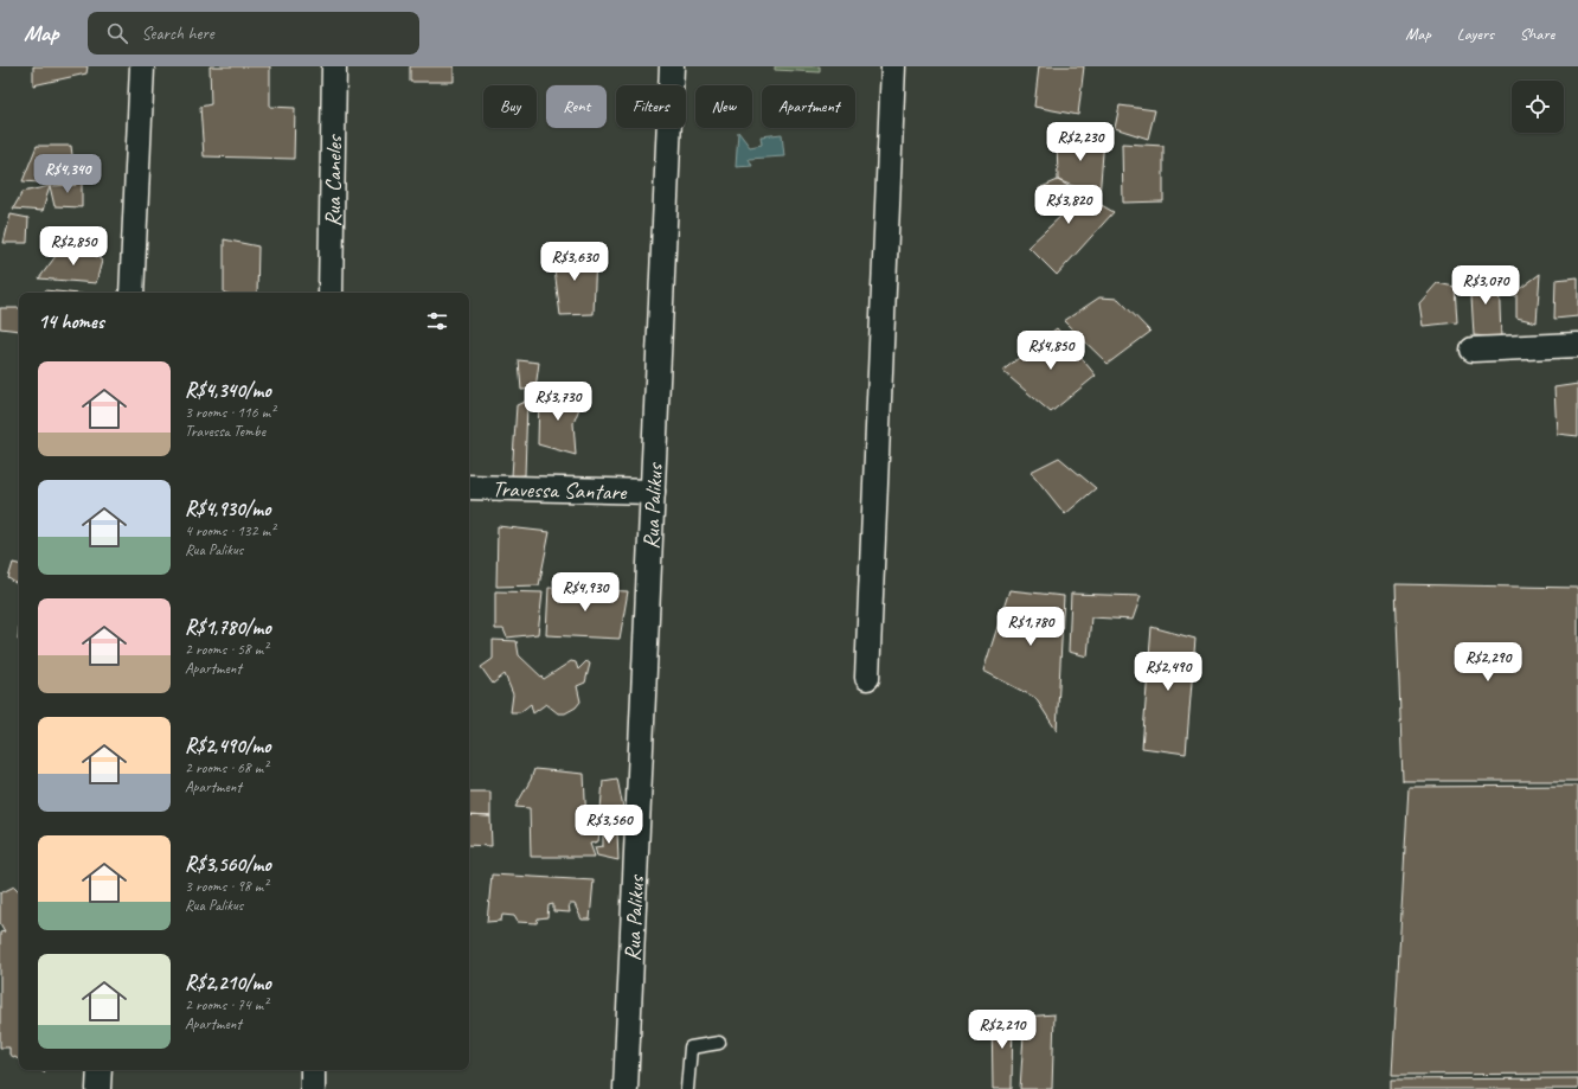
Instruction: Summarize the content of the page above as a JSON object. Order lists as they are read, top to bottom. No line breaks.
{"streets":{"street":["Rua Caneles","Travessa Santare","Rua Palikus"]},"crossings":[["Travessa Santare","Rua Palikus"]],"page":{"header":"Map","search":"Search here","nav":["Map","Layers","Share"],"chip":["Buy","Rent","Filters","New","Apartment"],"price":["R$2,230","R$4,340","R$3,820","R$2,850","R$3,630","R$3,070","R$4,850","R$3,730","R$4,930","R$1,780","R$2,290","R$2,490","R$3,560","R$2,210"],"heading":"14 homes","list":[{"name":"R$4,340/mo","note":"3 rooms · 116 m² · Travessa Tembe"},{"name":"R$4,930/mo","note":"4 rooms · 132 m² · Rua Palikus"},{"name":"R$1,780/mo","note":"2 rooms · 58 m² · Apartment"},{"name":"R$2,490/mo","note":"2 rooms · 68 m² · Apartment"},{"name":"R$3,560/mo","note":"3 rooms · 98 m² · Rua Palikus"},{"name":"R$2,210/mo","note":"2 rooms · 74 m² · Apartment"}]}}
